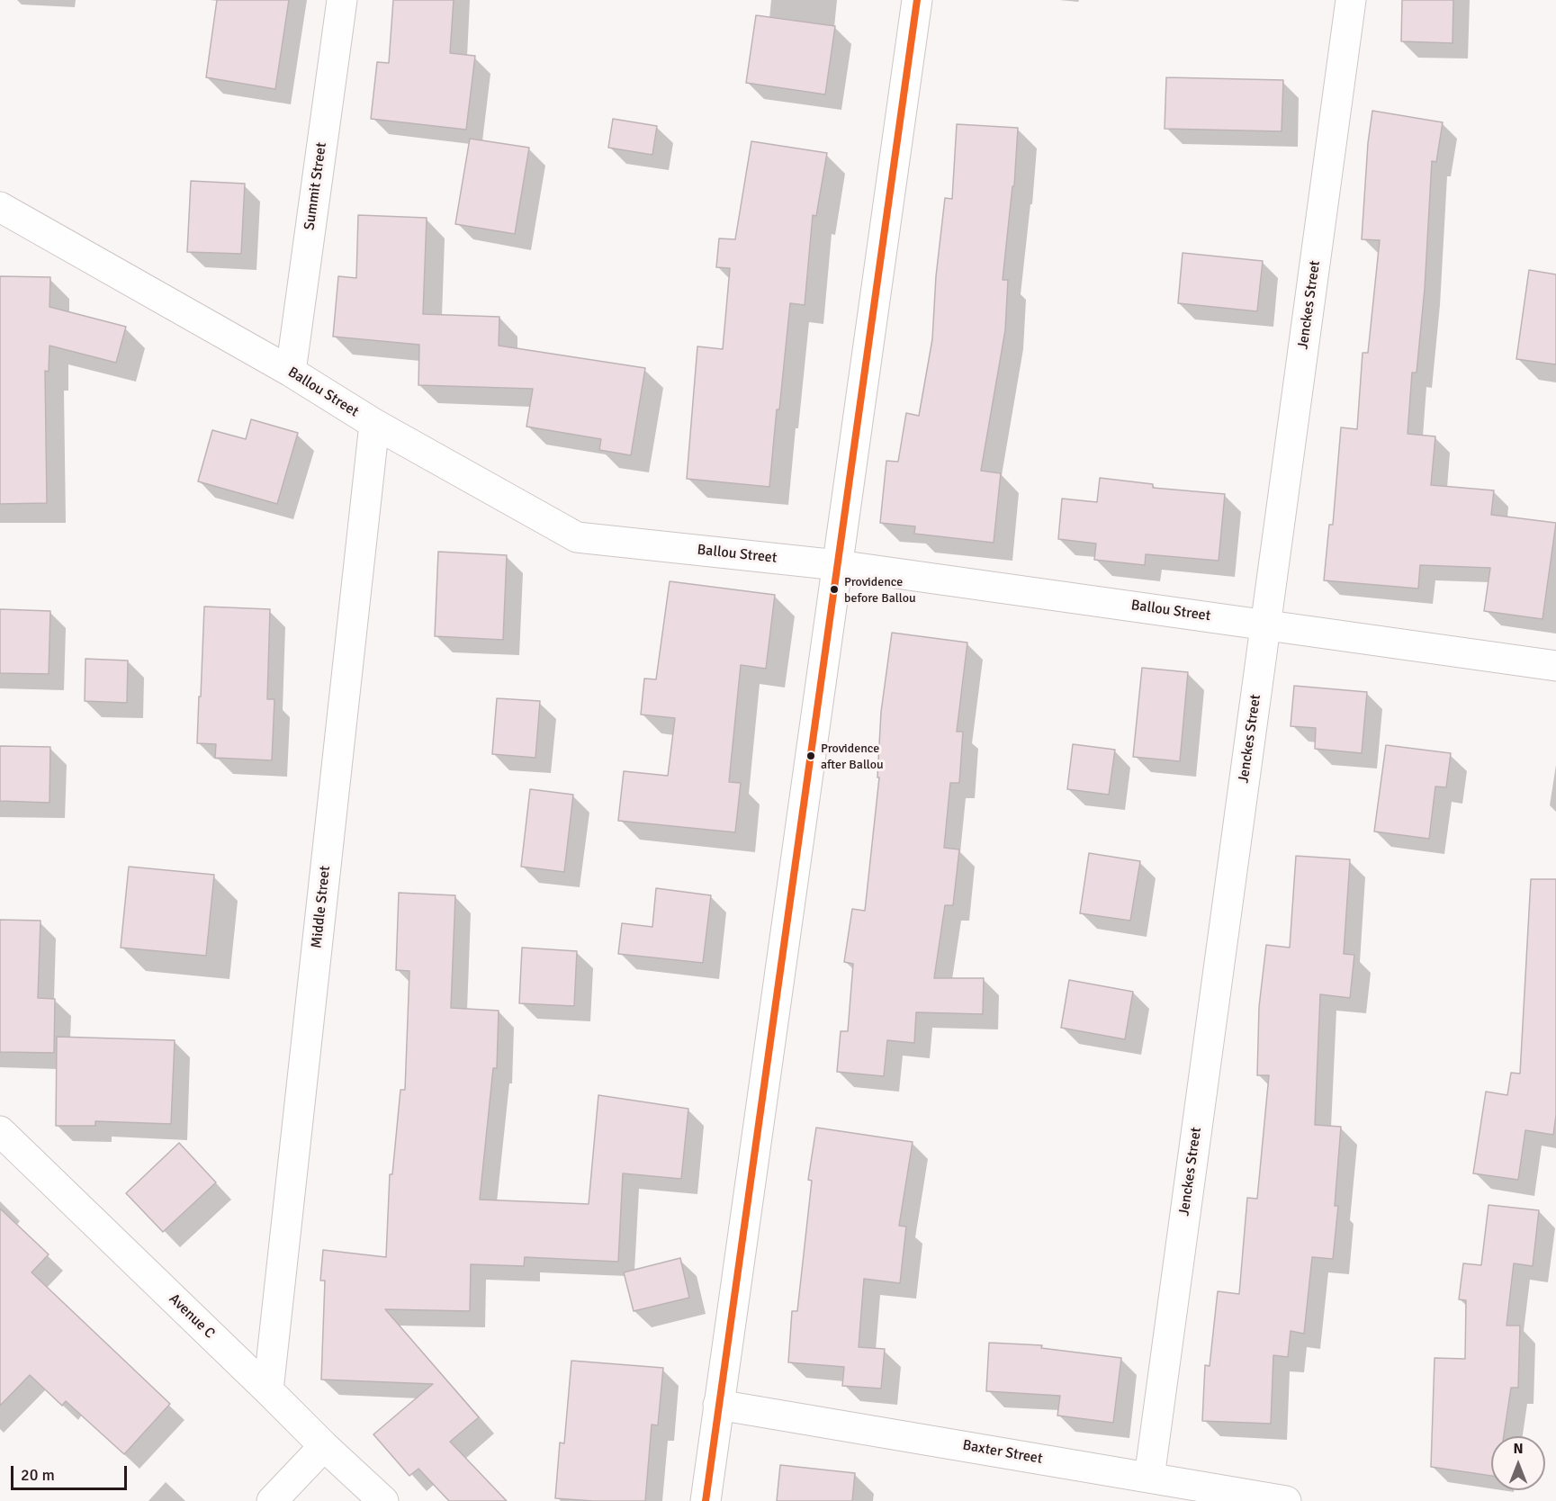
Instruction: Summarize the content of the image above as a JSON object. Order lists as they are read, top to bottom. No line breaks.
{"streets":{"street":["Summit Street","Jenckes Street","Ballou Street","Middle Street","Avenue C","Baxter Street"]},"crossings":[["Summit Street","Ballou Street"],["Jenckes Street","Ballou Street"],["Jenckes Street","Baxter Street"],["Ballou Street","Middle Street"],["Middle Street","Avenue C"]],"places":["Providence before Ballou","Providence after Ballou"],"scale_bar":"20 m","north":"top"}
